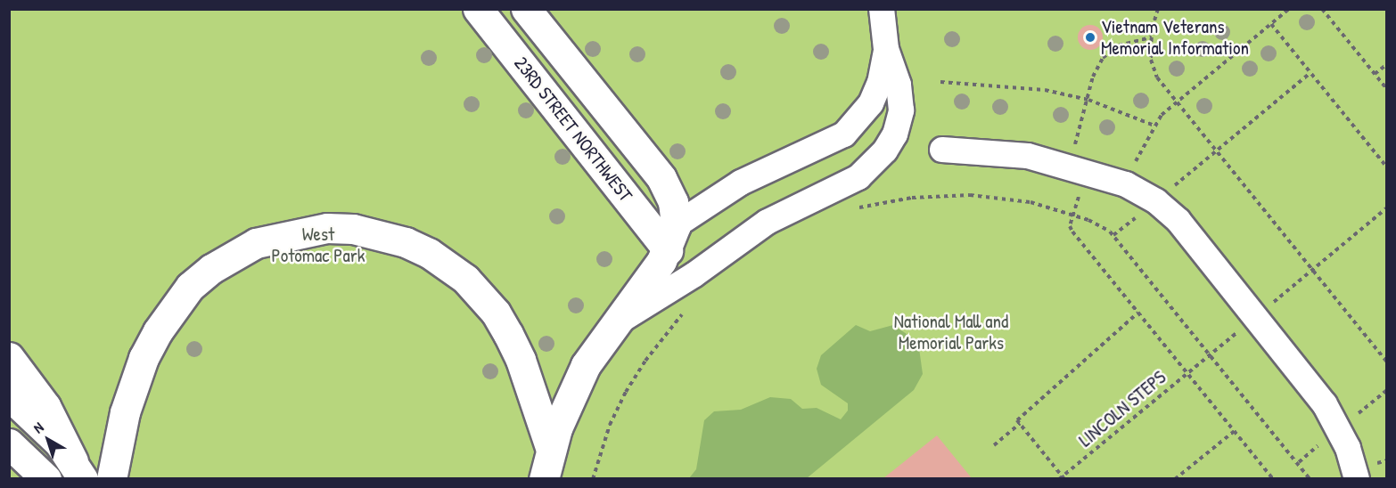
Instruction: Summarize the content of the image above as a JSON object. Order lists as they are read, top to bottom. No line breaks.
{"streets":{"main road":["23RD STREET NORTHWEST"],"path":["LINCOLN STEPS"]},"parks":["West Potomac Park","National Mall and Memorial Parks"],"places":["Vietnam Veterans Memorial Information"],"north":"top left"}
